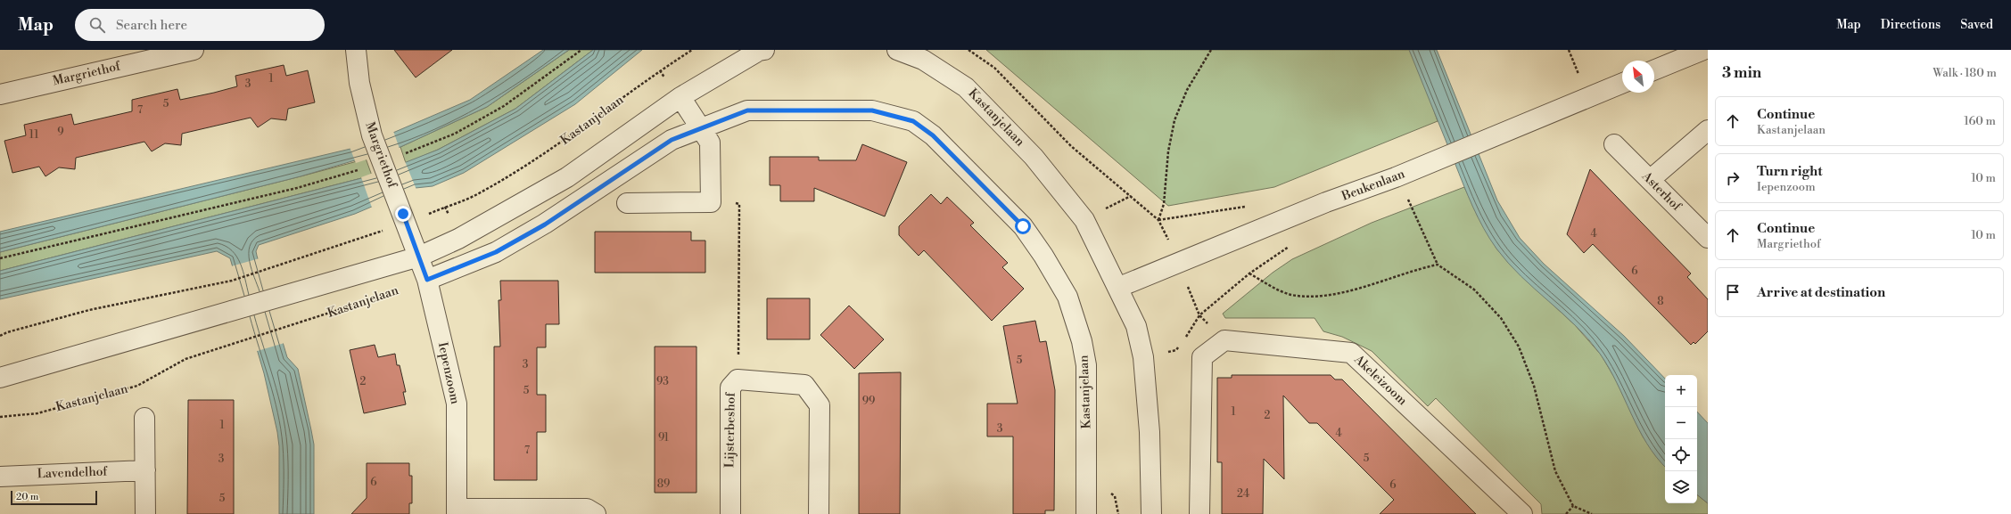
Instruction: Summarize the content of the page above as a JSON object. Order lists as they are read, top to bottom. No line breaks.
{"streets":{"street":["Margriethof","Kastanjelaan","Beukenlaan","Asterhof","Iepenzoom","Akeleizoom","Lijsterbeshof","Lavendelhof"]},"crossings":[["Margriethof","Kastanjelaan"],["Margriethof","Iepenzoom"],["Kastanjelaan","Beukenlaan"],["Kastanjelaan","Iepenzoom"]],"house_numbers":["1","3","5","7","9","11","4","6","8","5","3","2","93","5","99","1","2","1","3","4","91","7","5","3","6","89","6","24","5"],"scale_bar":"20 m","north":"top left","page":{"header":"Map","search":"Search here","nav":["Map","Directions","Saved"],"heading":["3 min","Walk · 180 m"],"list":[["Continue","Kastanjelaan","160 m"],["Turn right","Iepenzoom","10 m"],["Continue","Margriethof","10 m"],"Arrive at destination"],"map_buttons":["+","−"],"scale":"20 m"}}
